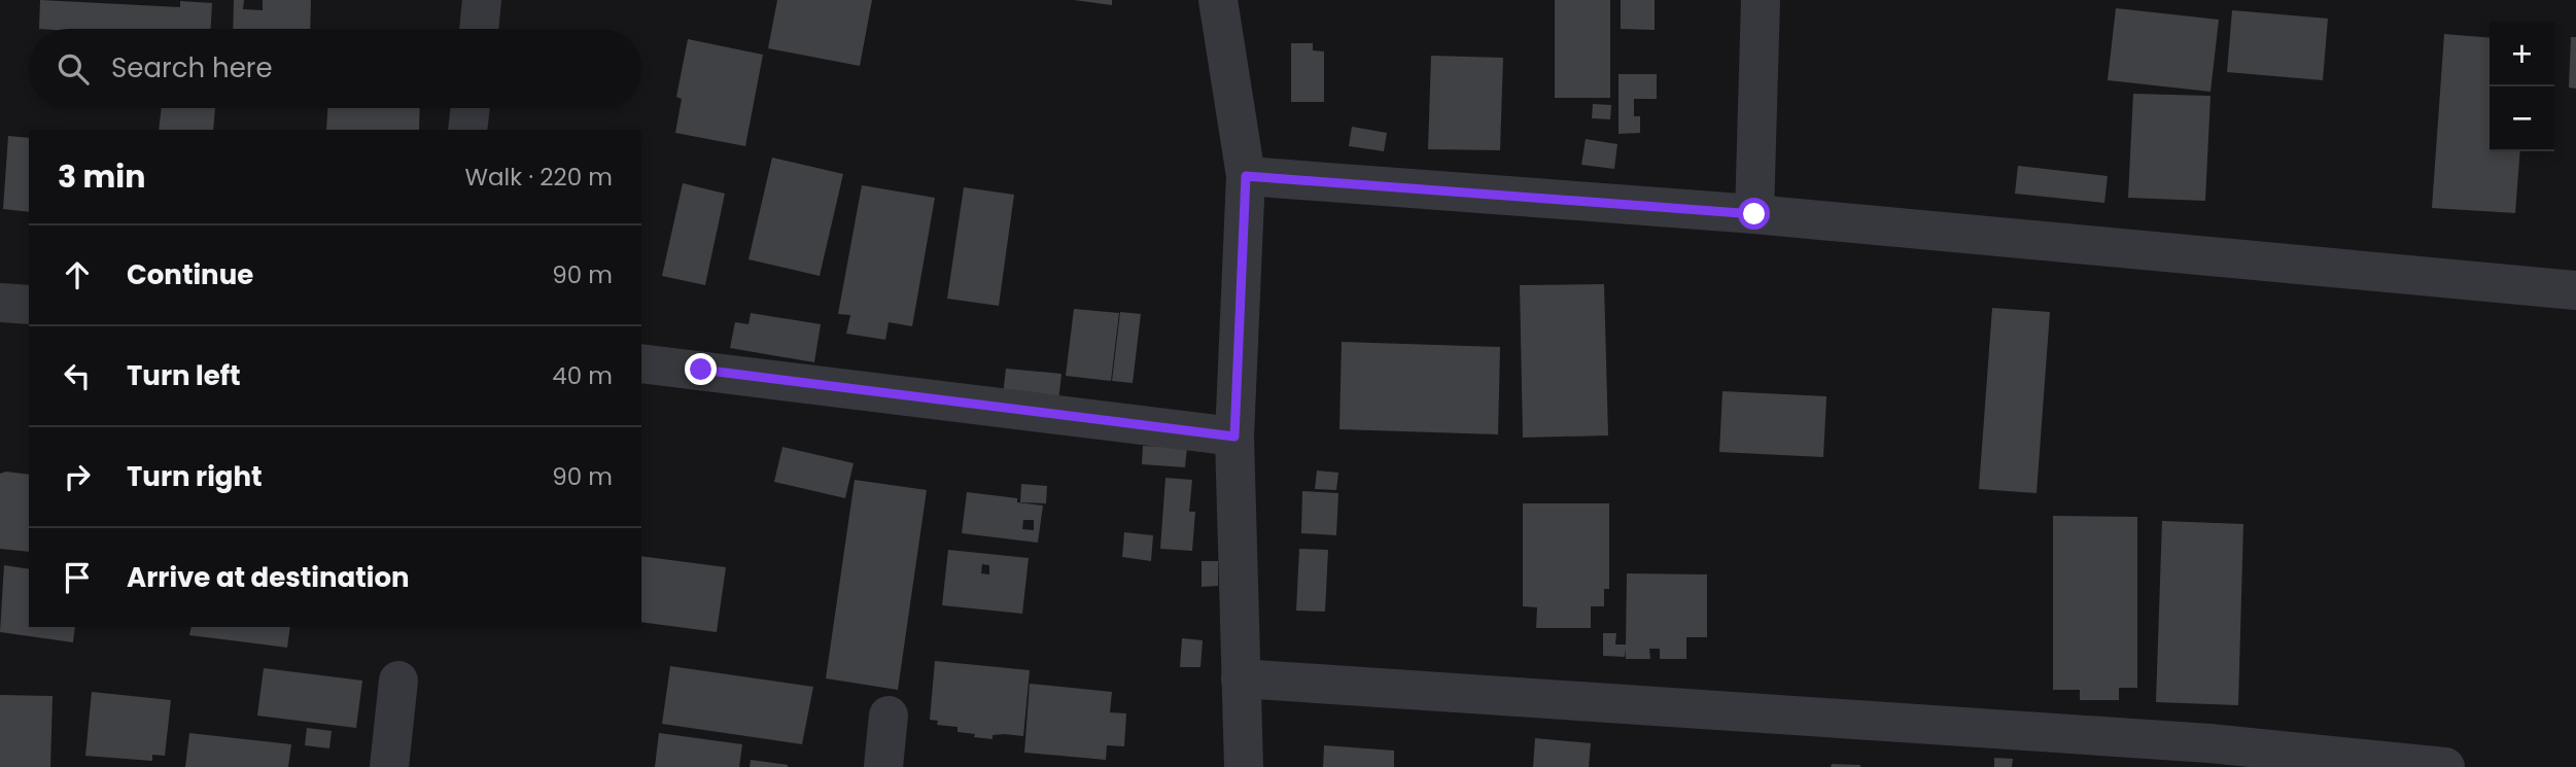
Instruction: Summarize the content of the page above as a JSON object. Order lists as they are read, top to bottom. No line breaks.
{"page":{"map_buttons":["+","−"],"search":"Search here","heading":["3 min","Walk · 220 m"],"list":[["Continue","90 m"],["Turn left","40 m"],["Turn right","90 m"],"Arrive at destination"]}}
